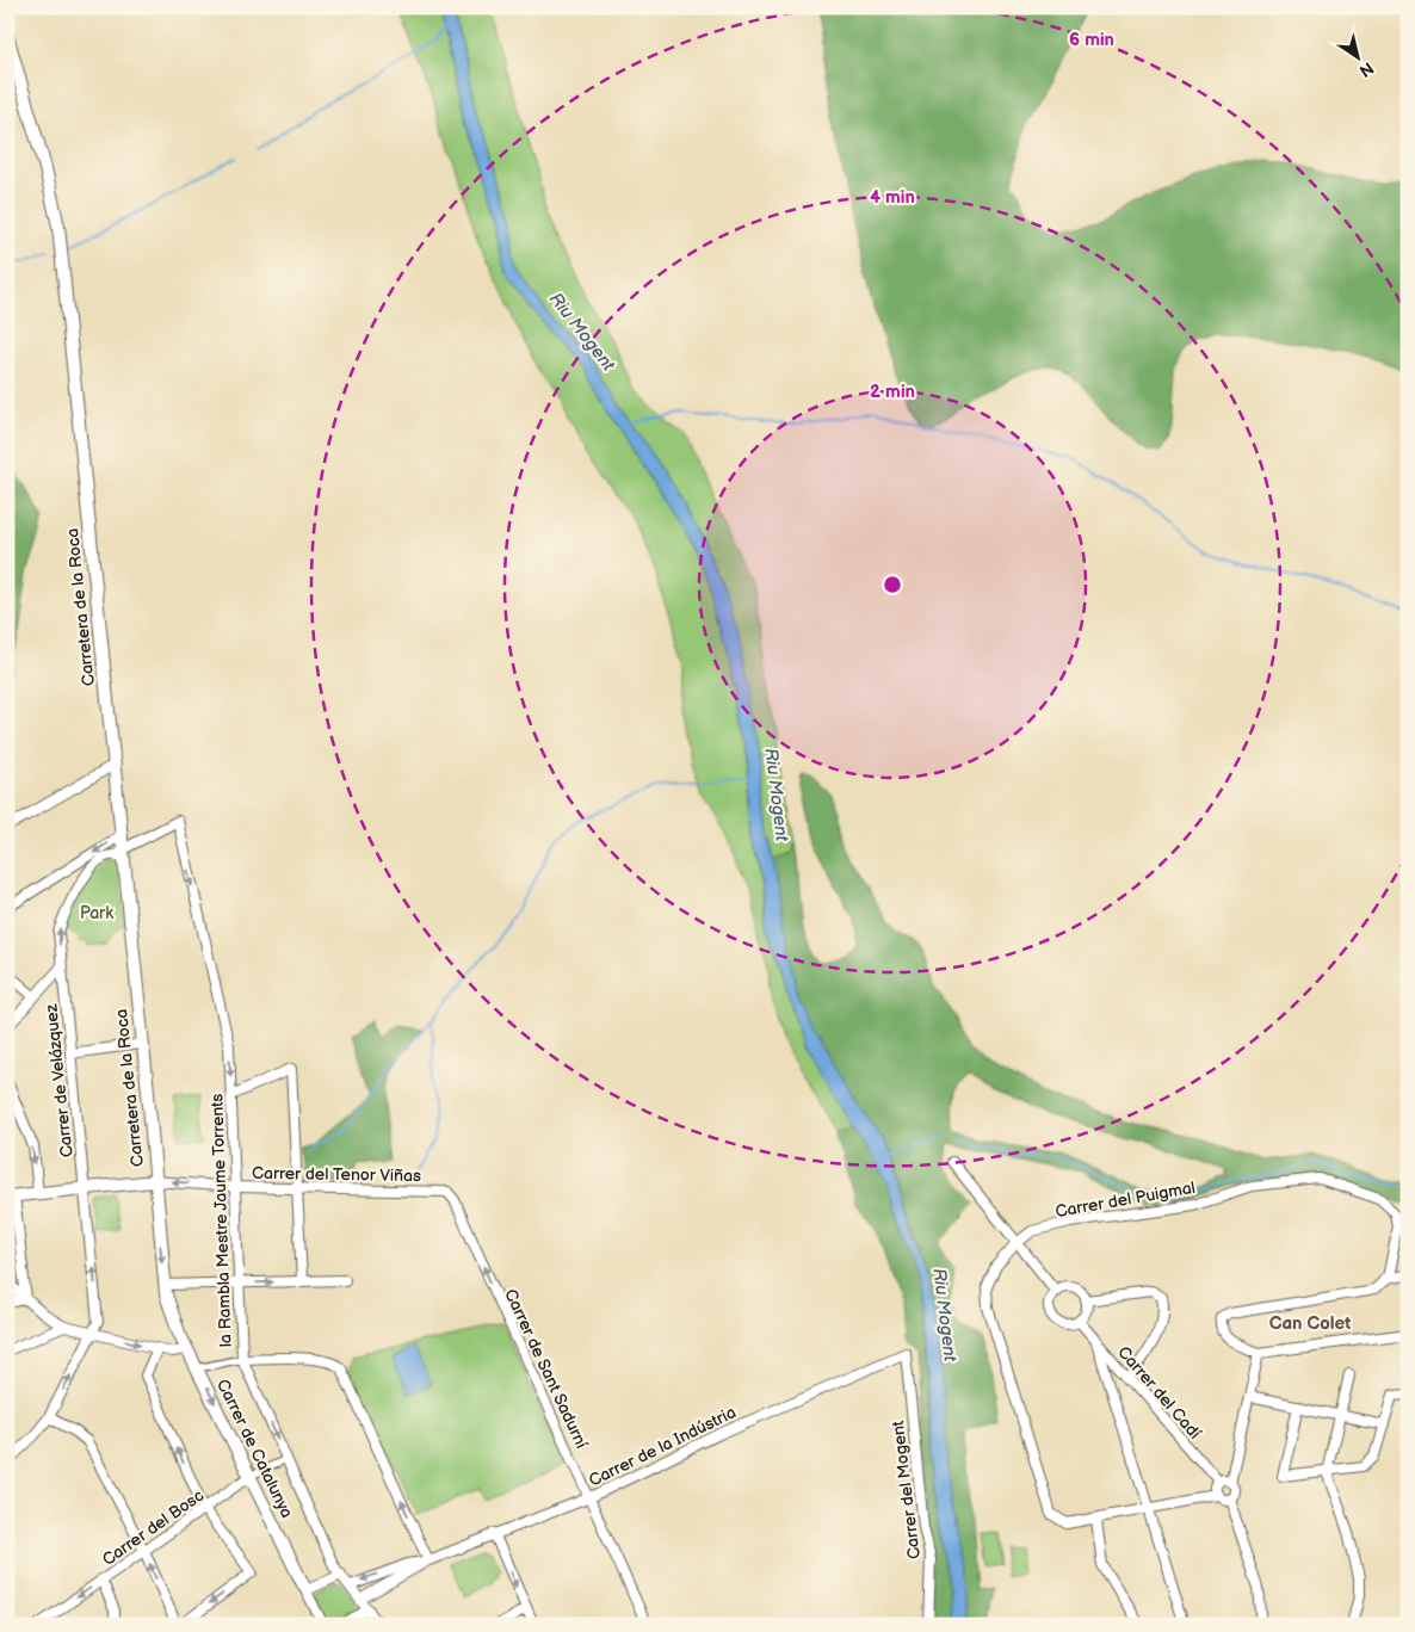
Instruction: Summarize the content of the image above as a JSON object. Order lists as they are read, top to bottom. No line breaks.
{"streets":{"street":["Carretera de la Roca","Carrer de Velázquez","Carrer del Tenor Viñas","Carrer del Puigmal","la Rambla Mestre Jaume Torrents","Carrer de Sant Sadurní","Carrer del Cadí","Carrer de la Indústria","Carrer de Catalunya","Carrer del Mogent","Carrer del Bosc"]},"crossings":[["Carretera de la Roca","Carrer de Velázquez"],["Carretera de la Roca","Carrer del Tenor Viñas"],["Carretera de la Roca","Carrer de Catalunya"],["Carrer de Velázquez","la Rambla Mestre Jaume Torrents"],["Carrer del Tenor Viñas","la Rambla Mestre Jaume Torrents"],["Carrer del Tenor Viñas","Carrer de Sant Sadurní"],["Carrer del Puigmal","Carrer del Cadí"],["la Rambla Mestre Jaume Torrents","Carrer de la Indústria"],["la Rambla Mestre Jaume Torrents","Carrer del Bosc"],["Carrer de Sant Sadurní","Carrer de la Indústria"],["Carrer de la Indústria","Carrer del Mogent"],["Carrer de Catalunya","Carrer del Bosc"]],"one_way":["la Rambla Mestre Jaume Torrents","Carrer de Sant Sadurní"],"districts":["Can Colet"],"water":["Riu Mogent"],"parks":["Park"],"north":"bottom right","rings":["6 min","4 min","2 min"]}
